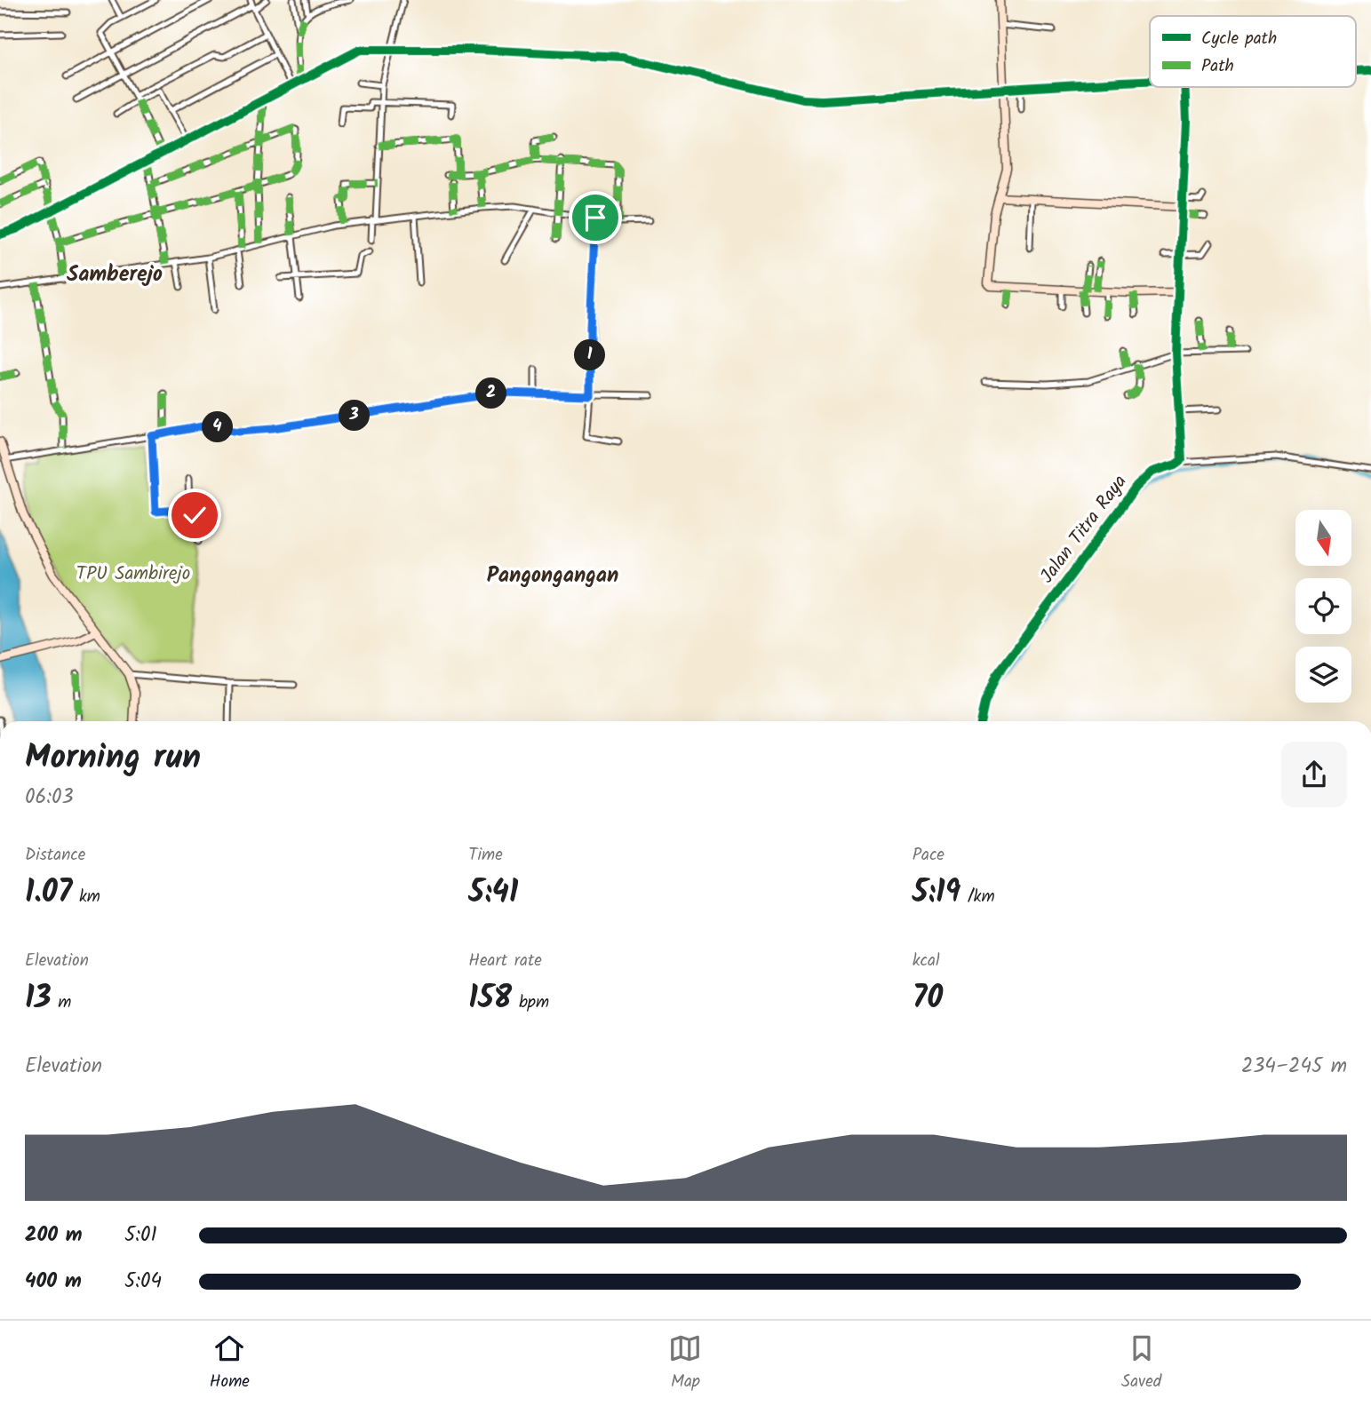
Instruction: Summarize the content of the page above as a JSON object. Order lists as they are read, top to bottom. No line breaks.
{"streets":{"street":["Jalan Titra Raya"]},"districts":["Samberejo","Pangongangan"],"parks":["TPU Sambirejo"],"legend":["Cycle path","Path"],"north":"bottom","page":{"pins":["1","2","3","4"],"heading":["Morning run","06:03"],"stats":[["Distance","1.07 km"],["Time","5:41"],["Pace","5:19 /km"],["Elevation","13 m"],["Heart rate","158 bpm"],["kcal","70"]],"chart":["Elevation","234–245 m"],"list":[{"name":"200 m","note":"5:01"},{"name":"400 m","note":"5:04"}],"tabs":["Home","Map","Saved"]}}
